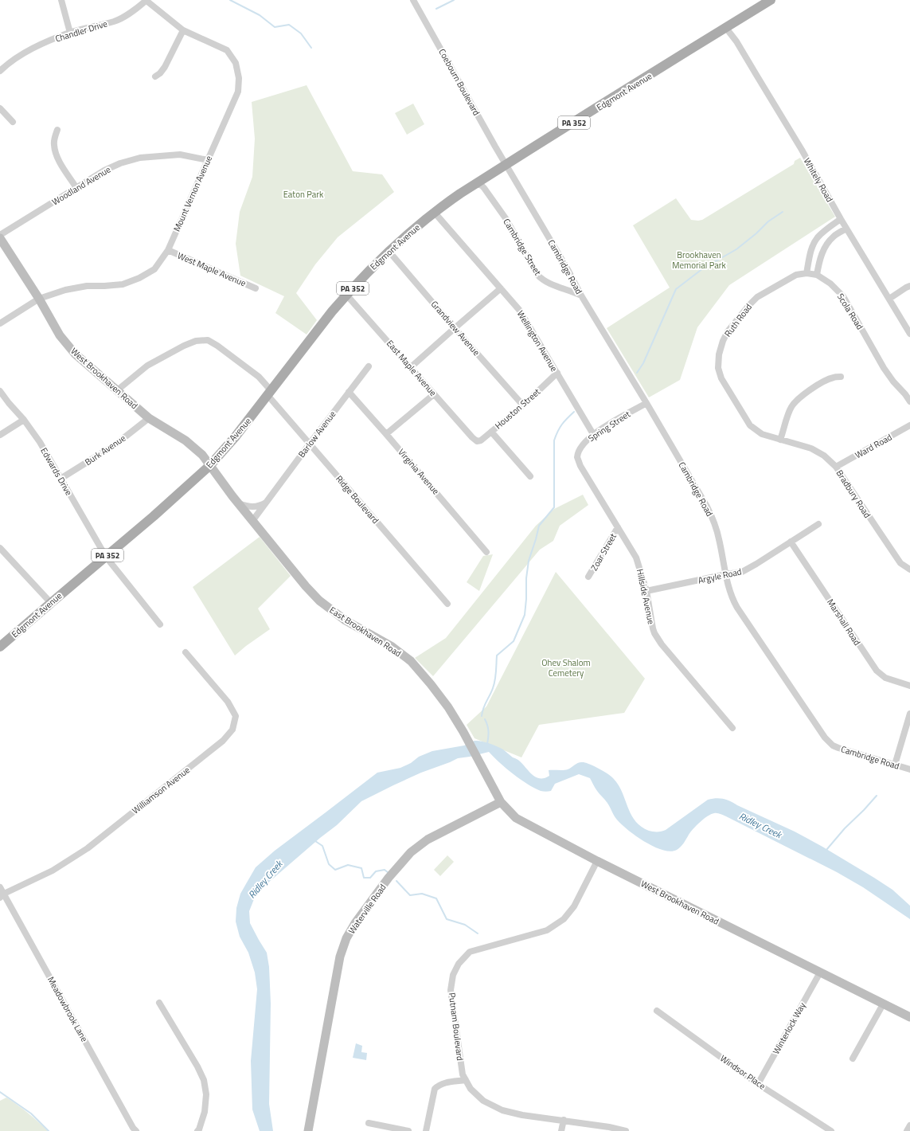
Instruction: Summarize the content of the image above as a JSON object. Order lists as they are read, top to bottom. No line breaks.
{"streets":{"main road":["Edgmont Avenue","PA 352"],"street":["Chandler Drive","Coebourn Boulevard","Whitely Road","Woodland Avenue","Mount Vernon Avenue","Cambridge Street","Cambridge Road","West Maple Avenue","Scola Road","Ruth Road","Grandview Avenue","Wellington Avenue","East Maple Avenue","West Brookhaven Road","Houston Street","Spring Street","Barlow Avenue","Ward Road","Burk Avenue","Edwards Drive","Virginia Avenue","Bradbury Road","Ridge Boulevard","Zoar Street","Argyle Road","Hillside Avenue","Marshall Road","East Brookhaven Road","Williamson Avenue","Waterville Road","Meadowbrook Lane","Putnam Boulevard","Winterlock Way","Windsor Place"]},"crossings":[["Chandler Drive","Mount Vernon Avenue"],["Coebourn Boulevard","Edgmont Avenue"],["Coebourn Boulevard","Cambridge Road"],["Edgmont Avenue","Whitely Road"],["Edgmont Avenue","Cambridge Street"],["Edgmont Avenue","Cambridge Road"],["Edgmont Avenue","Grandview Avenue"],["Edgmont Avenue","Wellington Avenue"],["Edgmont Avenue","East Maple Avenue"],["Edgmont Avenue","West Brookhaven Road"],["Edgmont Avenue","Edwards Drive"],["Edgmont Avenue","Ridge Boulevard"],["Edgmont Avenue","East Brookhaven Road"],["Woodland Avenue","Mount Vernon Avenue"],["Mount Vernon Avenue","West Maple Avenue"],["Mount Vernon Avenue","West Brookhaven Road"],["Cambridge Street","Cambridge Road"],["Cambridge Road","Spring Street"],["Cambridge Road","Argyle Road"],["Scola Road","Ruth Road"],["Ruth Road","Bradbury Road"],["Grandview Avenue","Houston Street"],["Wellington Avenue","Houston Street"],["Wellington Avenue","Spring Street"],["East Maple Avenue","Houston Street"],["West Brookhaven Road","Burk Avenue"],["West Brookhaven Road","Ridge Boulevard"],["West Brookhaven Road","East Brookhaven Road"],["West Brookhaven Road","Waterville Road"],["West Brookhaven Road","Putnam Boulevard"],["West Brookhaven Road","Winterlock Way"],["Spring Street","Hillside Avenue"],["Barlow Avenue","Virginia Avenue"],["Barlow Avenue","Ridge Boulevard"],["Barlow Avenue","East Brookhaven Road"],["Ward Road","Bradbury Road"],["Burk Avenue","Edwards Drive"],["Zoar Street","Hillside Avenue"],["Argyle Road","Hillside Avenue"],["Argyle Road","Marshall Road"],["Williamson Avenue","Meadowbrook Lane"],["Winterlock Way","Windsor Place"]],"water":["Ridley Creek"],"parks":["Eaton Park","Brookhaven Memorial Park","Ohev Shalom Cemetery"]}
